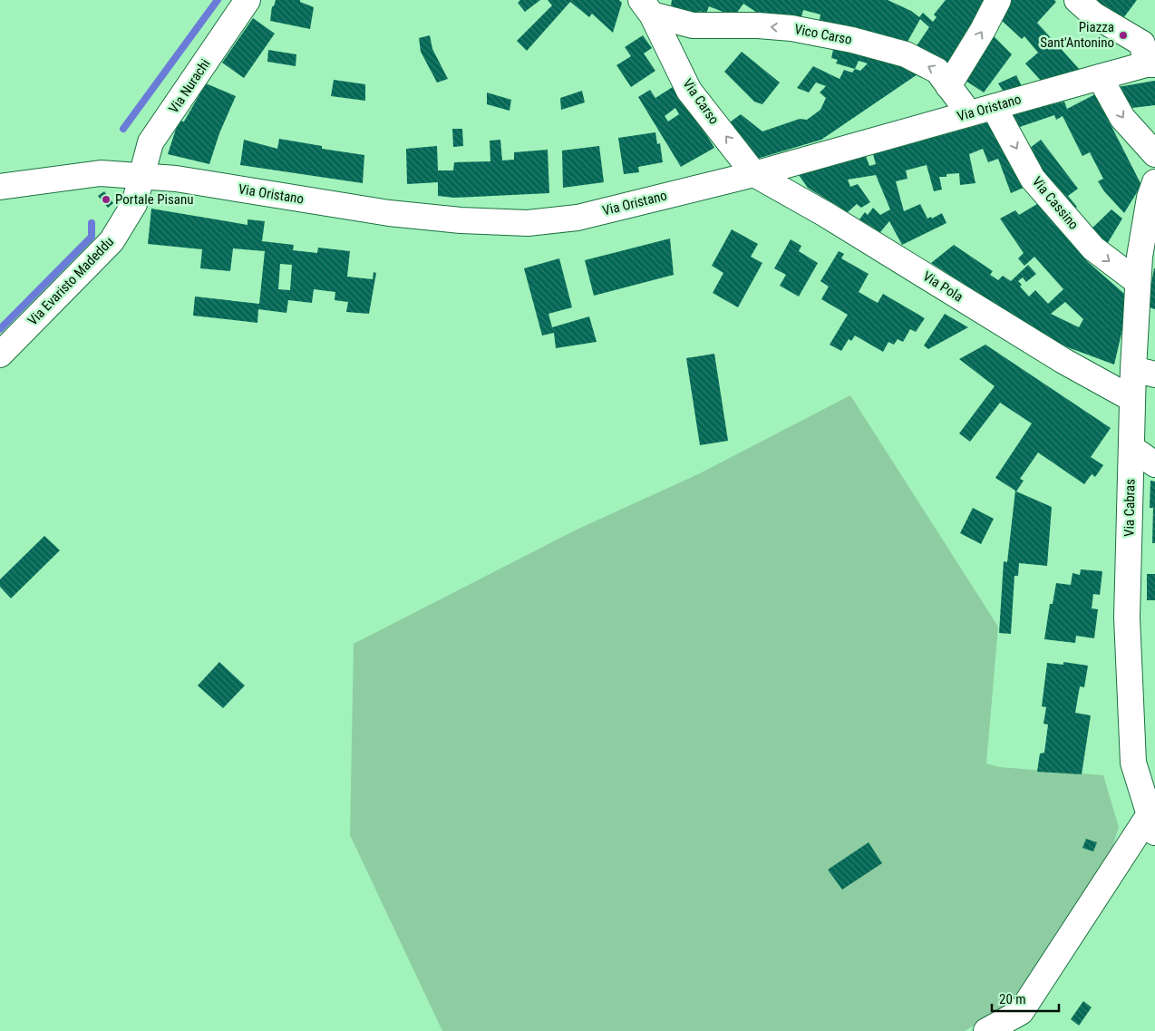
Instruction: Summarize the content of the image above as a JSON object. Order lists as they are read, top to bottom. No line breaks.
{"streets":{"street":["Vico Carso","Via Nurachi","Via Carso","Via Oristano","Via Cassino","Via Evaristo Madeddu","Via Pola","Via Cabras"]},"crossings":[["Vico Carso","Via Carso"],["Vico Carso","Via Oristano"],["Via Nurachi","Via Oristano"],["Via Nurachi","Via Evaristo Madeddu"],["Via Carso","Via Oristano"],["Via Carso","Via Pola"],["Via Oristano","Via Cassino"],["Via Oristano","Via Evaristo Madeddu"],["Via Oristano","Via Pola"],["Via Cassino","Via Cabras"],["Via Pola","Via Cabras"]],"one_way":["Vico Carso","Via Carso"],"places":["Piazza Sant'Antonino","Portale Pisanu"],"scale_bar":"20 m"}
